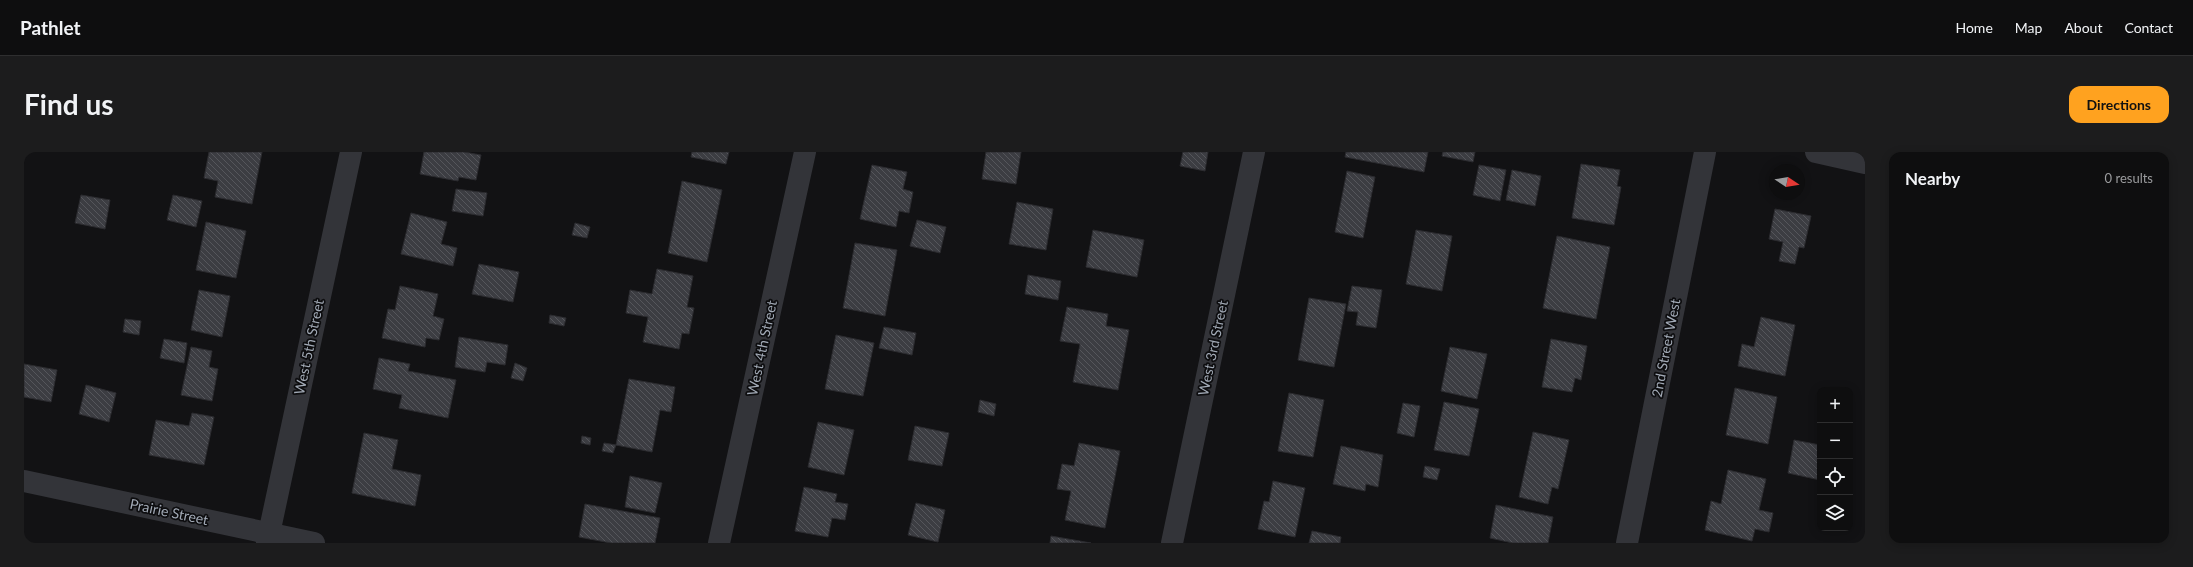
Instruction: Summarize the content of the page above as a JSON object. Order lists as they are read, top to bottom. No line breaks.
{"streets":{"street":["West 5th Street","West 4th Street","West 3rd Street","2nd Street West","Prairie Street"]},"crossings":[["West 5th Street","Prairie Street"]],"north":"right","page":{"header":"Pathlet","nav":["Home","Map","About","Contact"],"buttons":"Directions","title":"Find us","heading":["Nearby","0 results"],"map_buttons":["+","−"]}}
